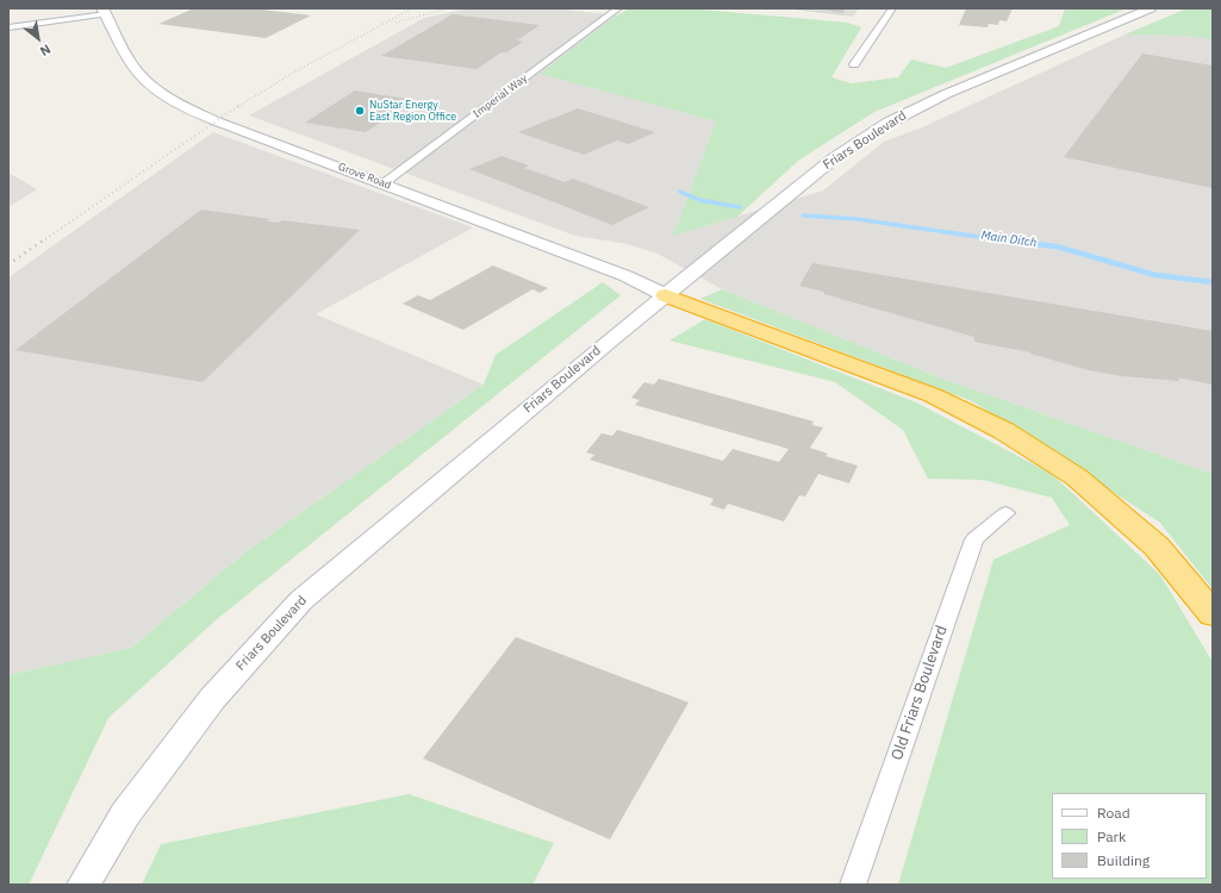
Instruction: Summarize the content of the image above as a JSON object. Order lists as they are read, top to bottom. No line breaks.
{"streets":{"main road":["Friars Boulevard","Grove Road"],"street":["Imperial Way","Old Friars Boulevard"]},"crossings":[["Imperial Way","Grove Road"],["Friars Boulevard","Grove Road"]],"water":["Main Ditch"],"places":["NuStar Energy East Region Office"],"legend":["Road","Park","Building"],"north":"bottom right"}
